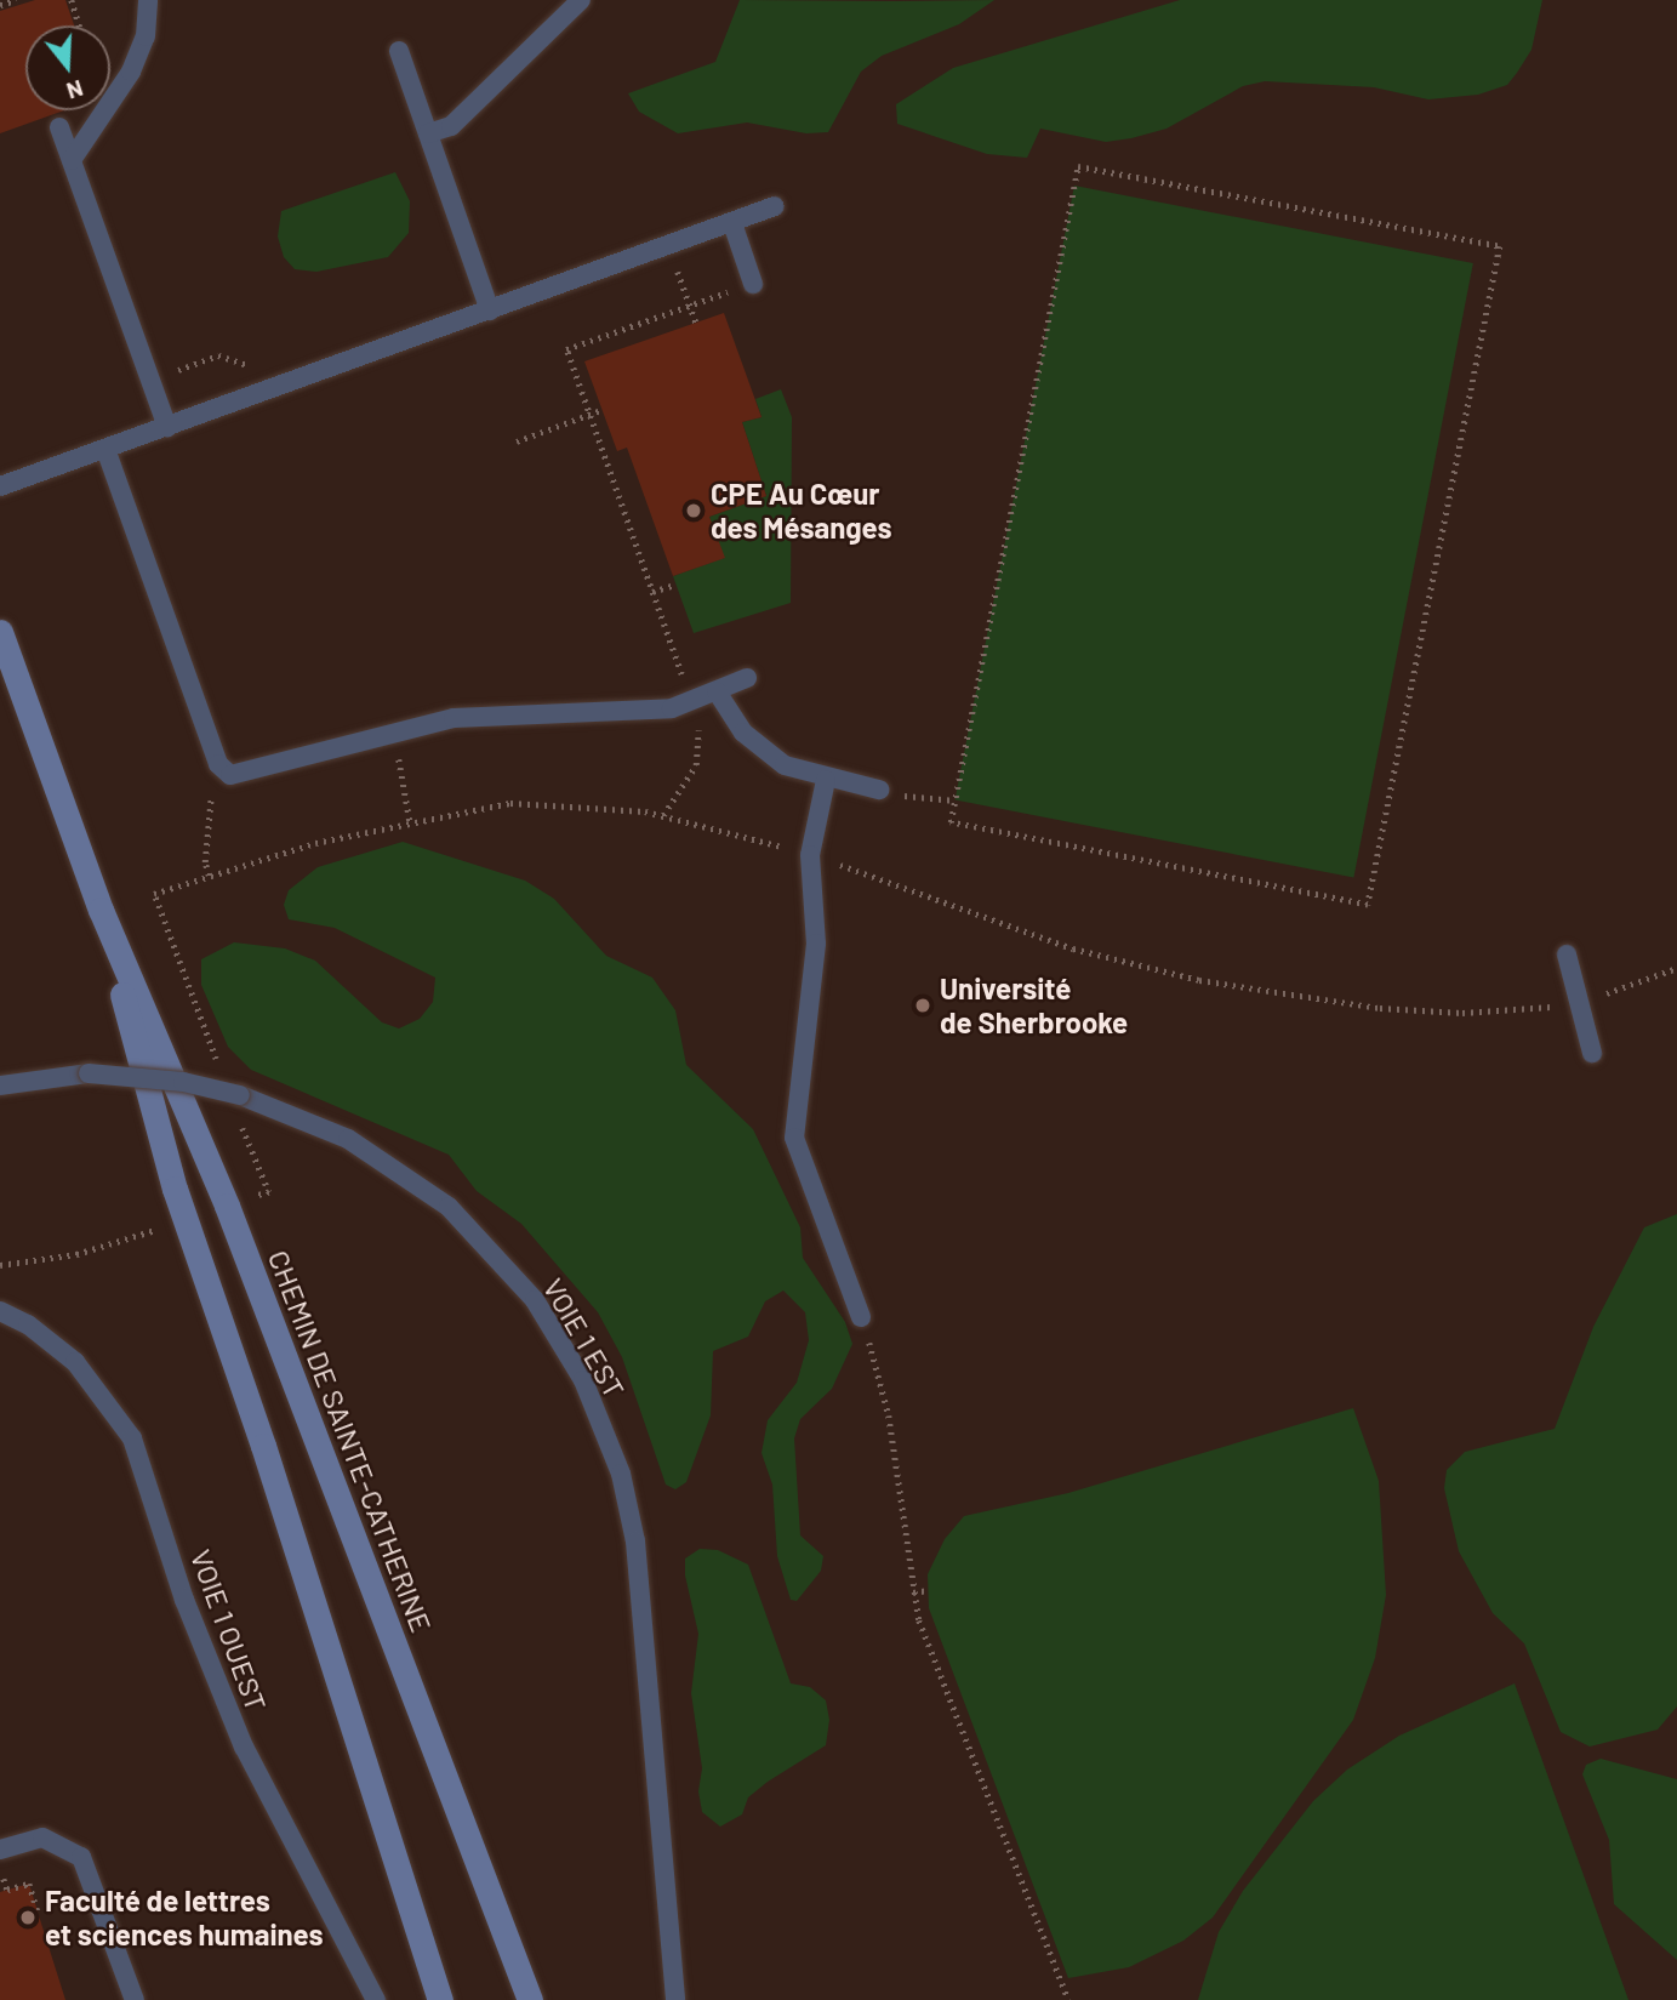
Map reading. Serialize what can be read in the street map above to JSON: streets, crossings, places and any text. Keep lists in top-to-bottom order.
{
  "streets": {
    "main road": ["CHEMIN DE SAINTE-CATHERINE"],
    "lane": ["VOIE 1 EST", "VOIE 1 OUEST"]
  },
  "places": ["CPE Au Cœur des Mésanges", "Université de Sherbrooke", "Faculté de lettres et sciences humaines"],
  "north": "bottom"
}
